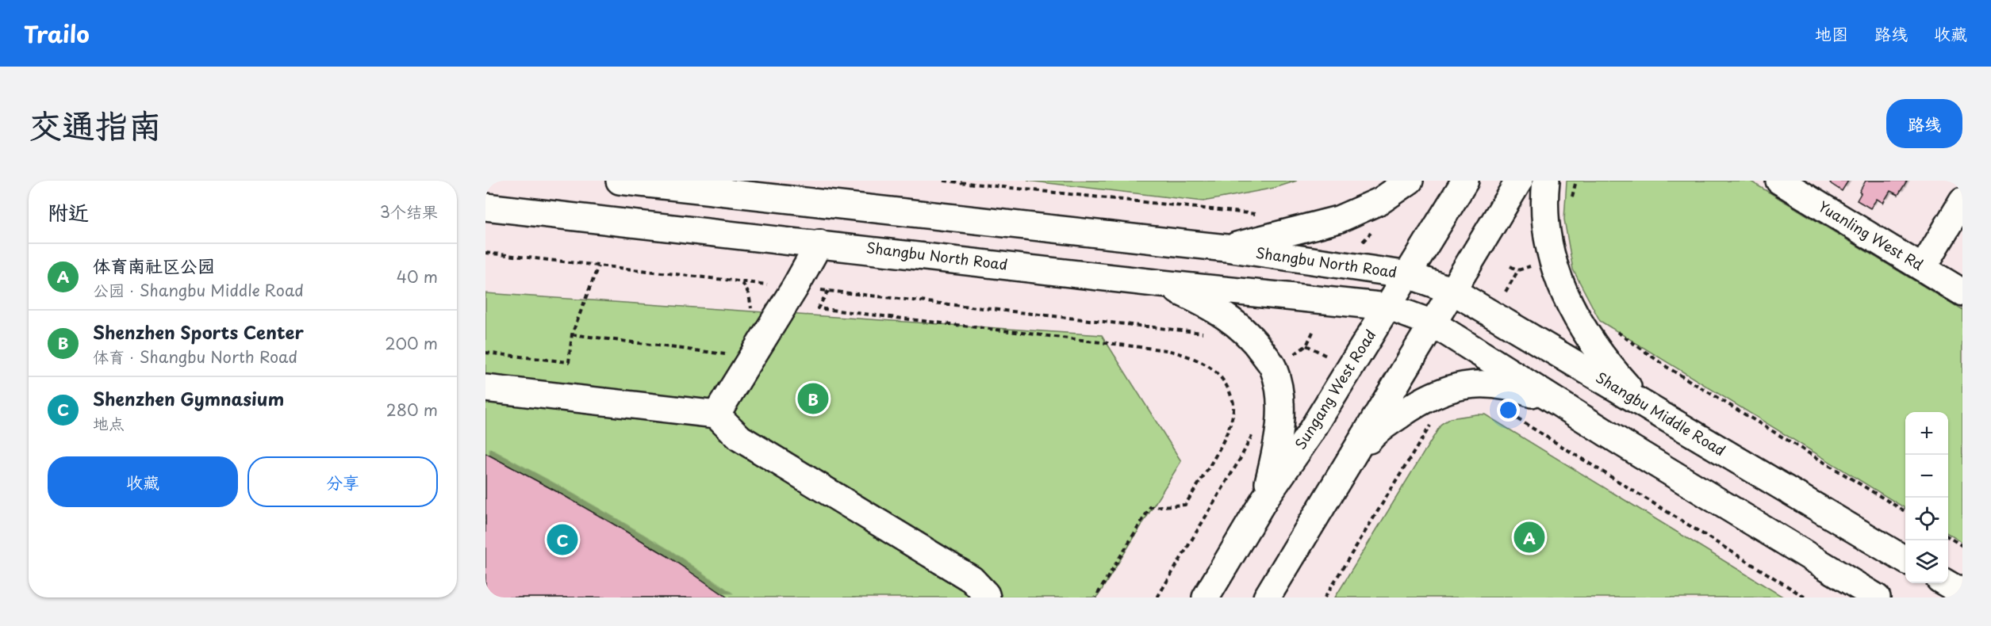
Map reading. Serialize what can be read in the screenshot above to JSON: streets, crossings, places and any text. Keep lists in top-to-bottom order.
{
  "streets": {
    "main road": [
      "Yuanling West Rd",
      "Shangbu North Road",
      "Sungang West Road",
      "Shangbu Middle Road"
    ]
  },
  "crossings": [
    ["Shangbu North Road", "Sungang West Road"],
    ["Shangbu North Road", "Shangbu Middle Road"],
    ["Sungang West Road", "Shangbu Middle Road"]
  ],
  "page": {
    "header": "Trailo",
    "nav": ["地图", "路线", "收藏"],
    "title": "交通指南",
    "buttons": [
      "路线",
      ["收藏", "分享"]
    ],
    "heading": ["附近", "3个结果"],
    "list": [
      {
        "mark": "A",
        "name": "体育南社区公园",
        "note": "公园 · Shangbu Middle Road",
        "value": "40 m"
      },
      {
        "mark": "B",
        "name": "Shenzhen Sports Center",
        "note": "体育 · Shangbu North Road",
        "value": "200 m"
      },
      {
        "mark": "C",
        "name": "Shenzhen Gymnasium",
        "note": "地点",
        "value": "280 m"
      }
    ],
    "pins": ["B", "A", "C"],
    "map_buttons": ["+", "−"]
  }
}
